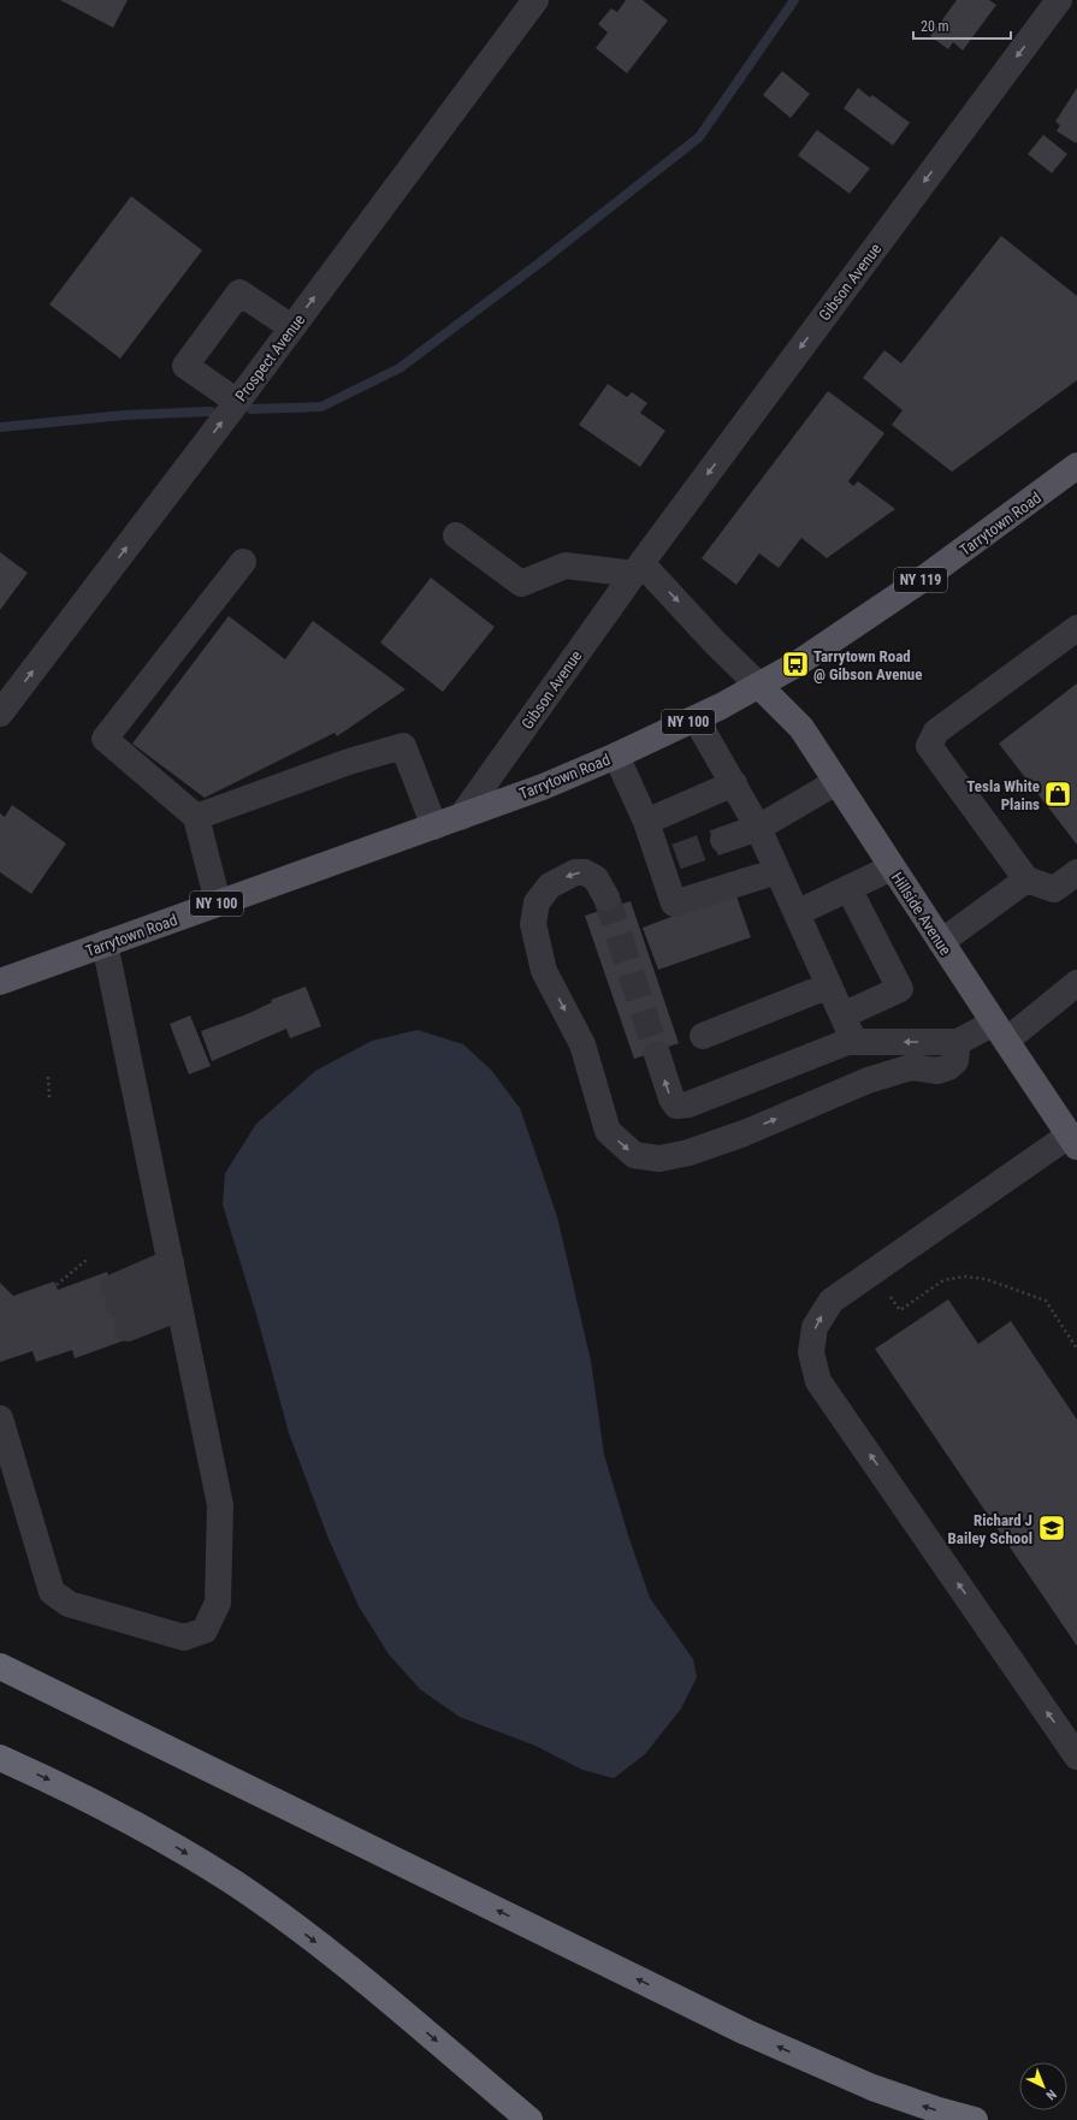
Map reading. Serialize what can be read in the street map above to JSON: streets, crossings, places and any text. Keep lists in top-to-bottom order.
{
  "streets": {
    "main road": [
      "Tarrytown Road",
      "NY 119",
      "NY 100",
      "Hillside Avenue"
    ],
    "street": ["Gibson Avenue", "Prospect Avenue"]
  },
  "crossings": [
    ["Gibson Avenue", "Tarrytown Road"],
    ["Tarrytown Road", "Hillside Avenue"]
  ],
  "one_way": ["Gibson Avenue", "Prospect Avenue"],
  "places": {
    "bus stop": ["Tarrytown Road @ Gibson Avenue"],
    "shop": ["Tesla White Plains"],
    "school or university": ["Richard J Bailey School"]
  },
  "scale_bar": "20 m",
  "north": "bottom right"
}
